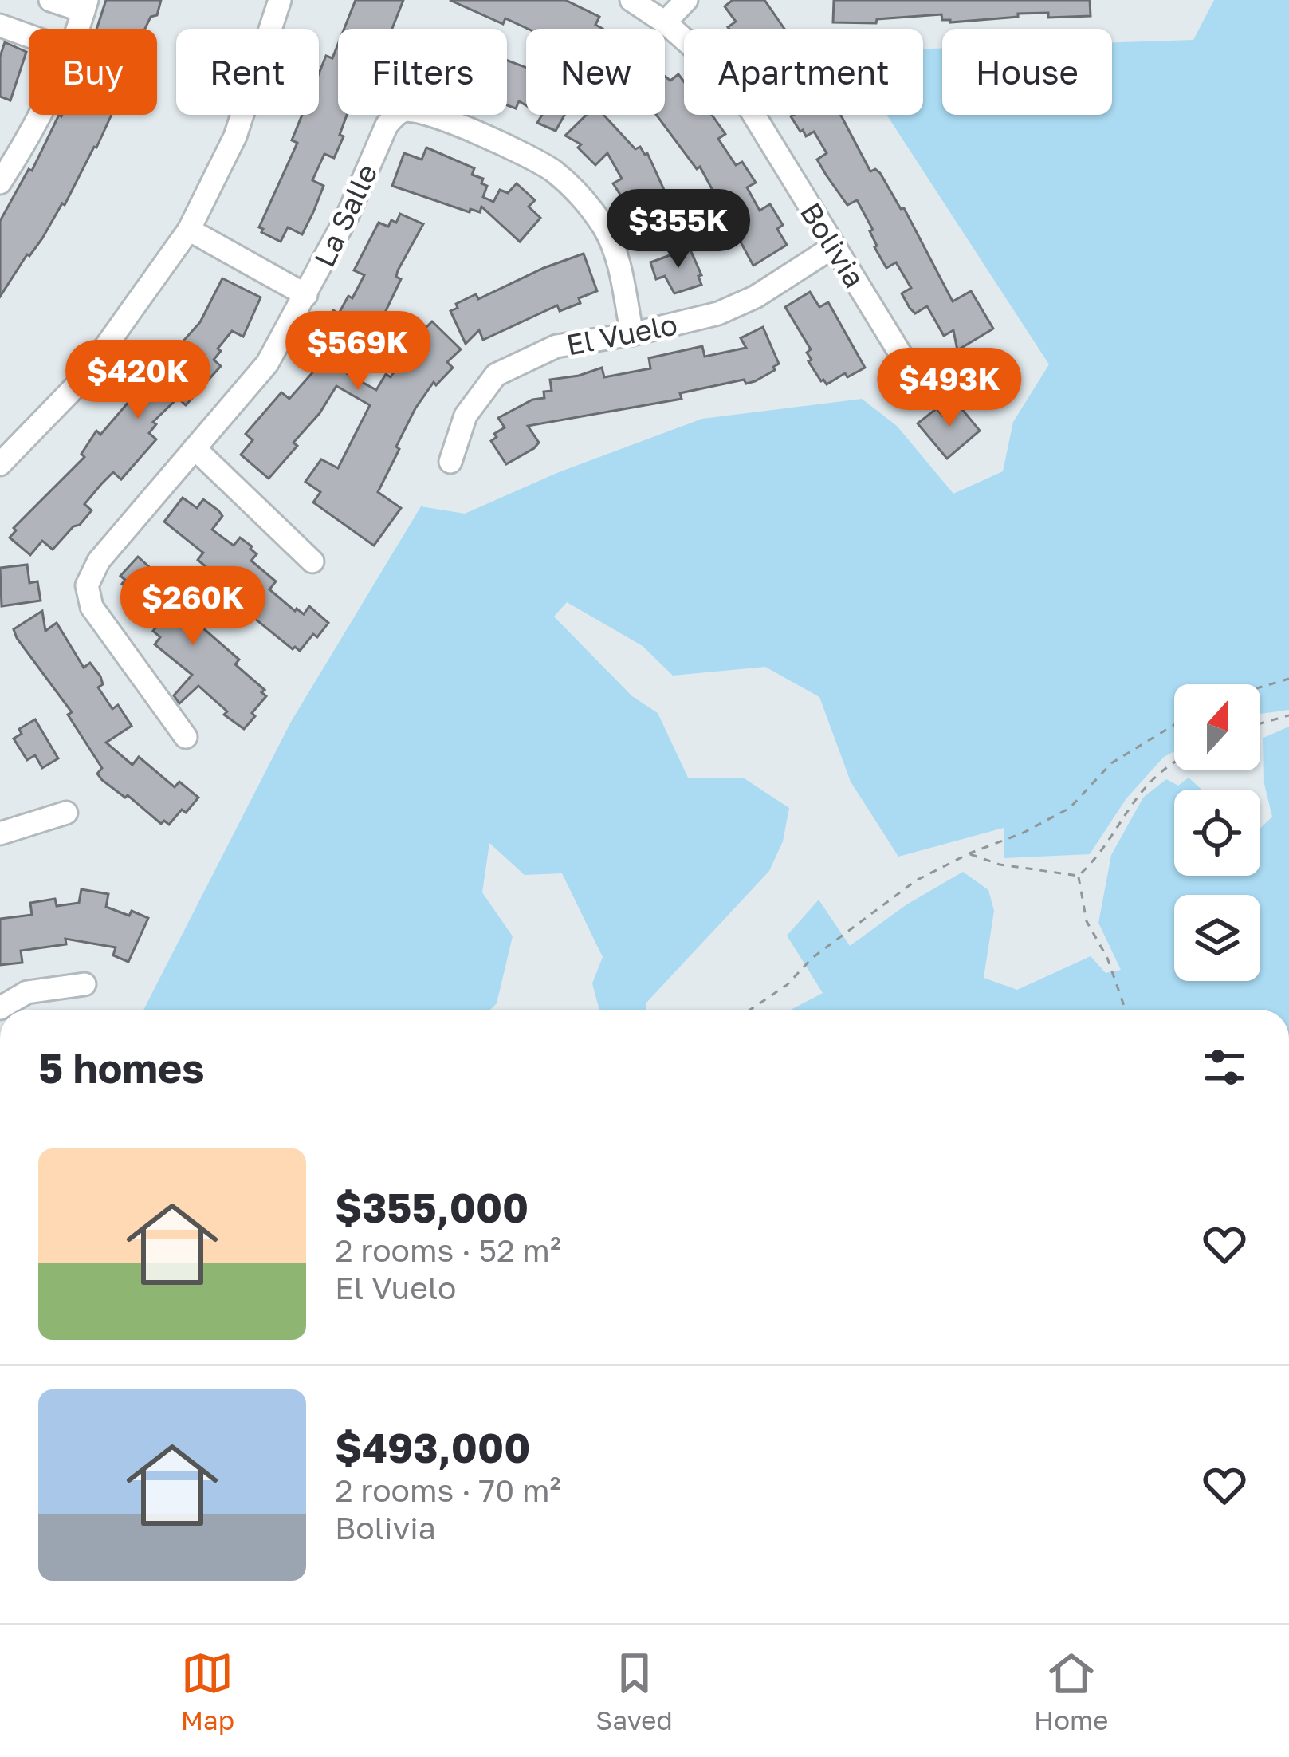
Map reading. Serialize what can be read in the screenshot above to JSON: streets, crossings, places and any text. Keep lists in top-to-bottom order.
{
  "streets": {
    "street": ["La Salle", "Bolivia", "El Vuelo"]
  },
  "crossings": [
    ["La Salle", "El Vuelo"],
    ["Bolivia", "El Vuelo"]
  ],
  "north": "top",
  "page": {
    "chip": [
      "Buy",
      "Rent",
      "Filters",
      "New",
      "Apartment",
      "House"
    ],
    "price": [
      "$355K",
      "$569K",
      "$420K",
      "$493K",
      "$260K"
    ],
    "heading": "5 homes",
    "list": [
      {
        "name": "$355,000",
        "note": "2 rooms · 52 m² · El Vuelo"
      },
      {
        "name": "$493,000",
        "note": "2 rooms · 70 m² · Bolivia"
      }
    ],
    "tabs": ["Map", "Saved", "Home"]
  }
}
